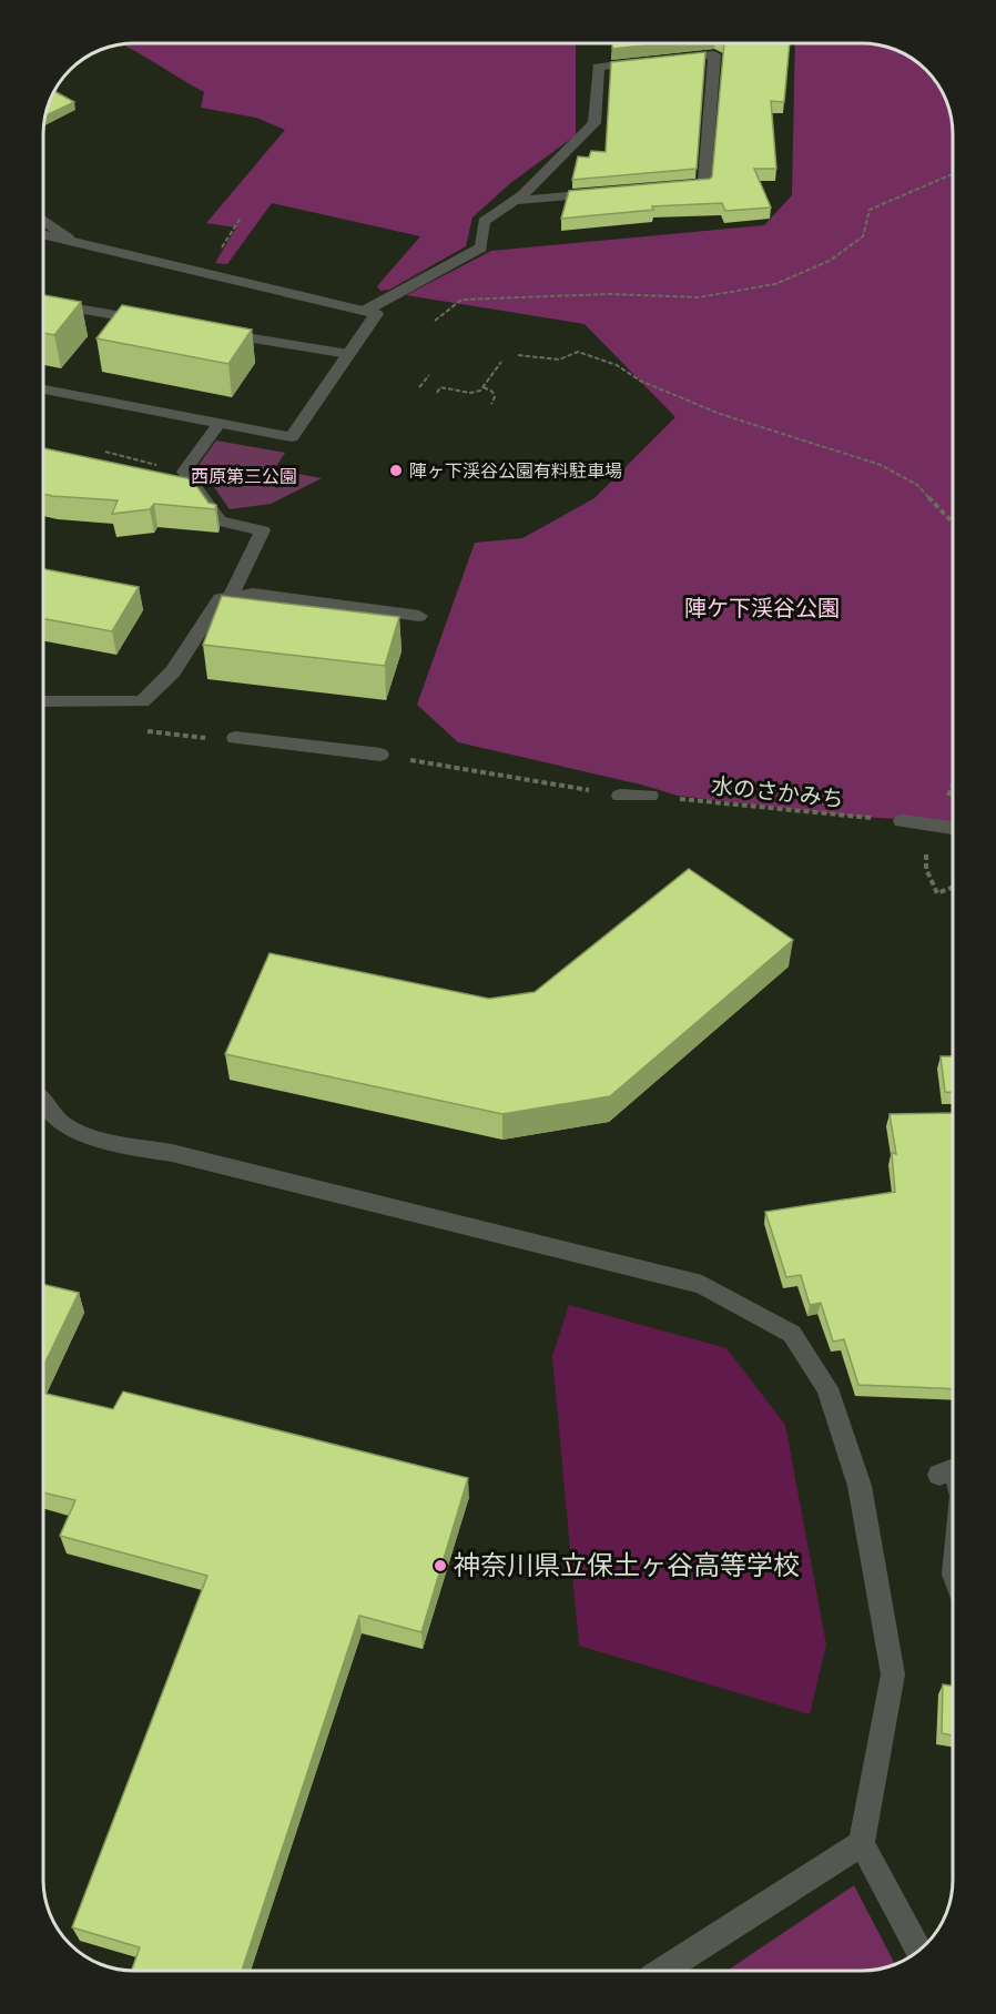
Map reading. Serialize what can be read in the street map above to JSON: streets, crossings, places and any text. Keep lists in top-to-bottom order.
{
  "streets": {
    "path": ["水のさかみち"]
  },
  "parks": ["西原第三公園", "陣ケ下渓谷公園"],
  "places": ["陣ヶ下渓谷公園有料駐車場", "神奈川県立保土ヶ谷高等学校"]
}
